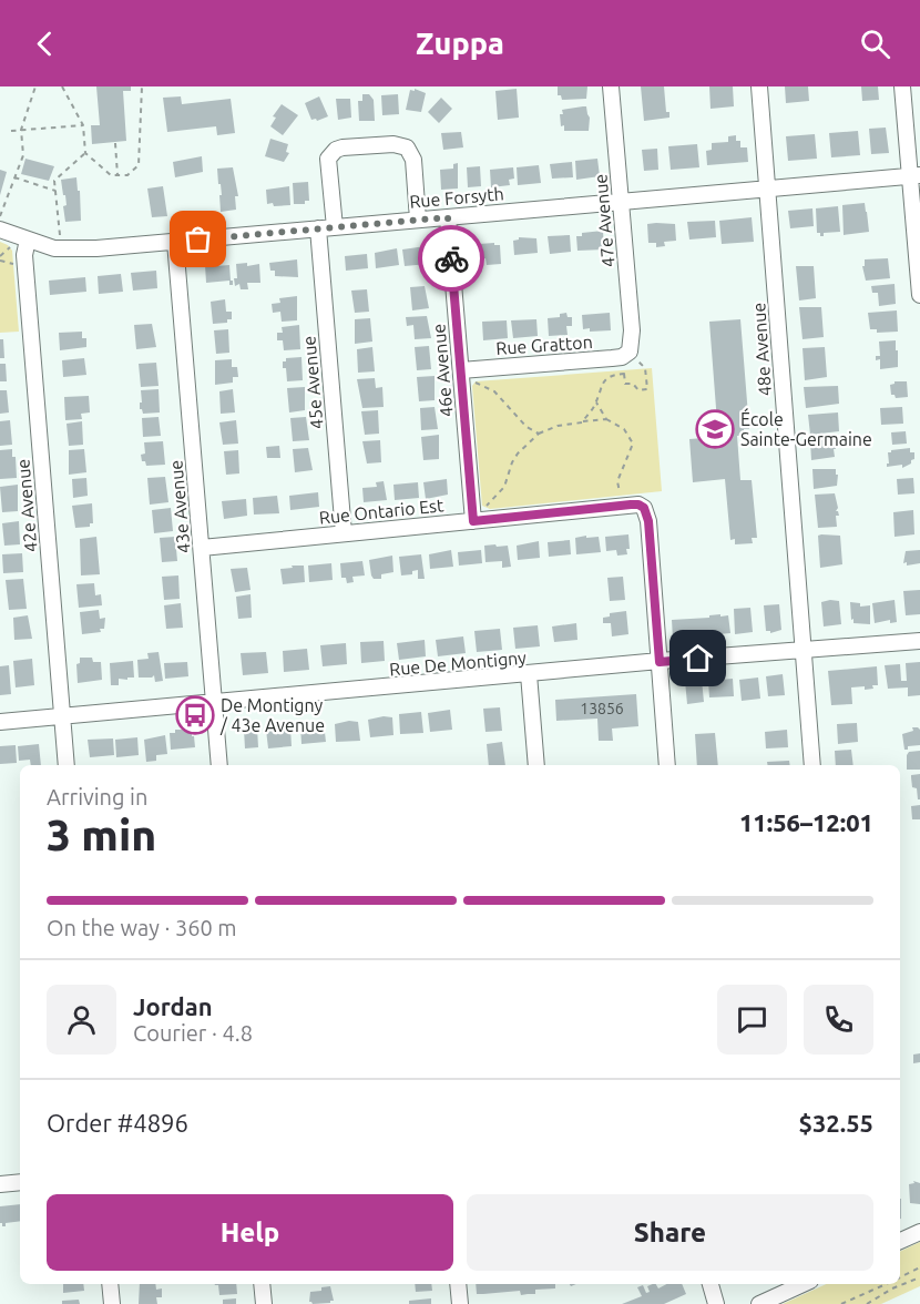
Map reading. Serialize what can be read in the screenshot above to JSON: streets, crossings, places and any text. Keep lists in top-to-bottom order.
{
  "streets": {
    "street": [
      "Rue Forsyth",
      "47e Avenue",
      "Rue Gratton",
      "48e Avenue",
      "46e Avenue",
      "45e Avenue",
      "42e Avenue",
      "43e Avenue",
      "Rue Ontario Est",
      "Rue De Montigny"
    ]
  },
  "crossings": [
    ["Rue Forsyth", "47e Avenue"],
    ["Rue Forsyth", "48e Avenue"],
    ["Rue Forsyth", "46e Avenue"],
    ["Rue Forsyth", "45e Avenue"],
    ["Rue Forsyth", "42e Avenue"],
    ["Rue Forsyth", "43e Avenue"],
    ["47e Avenue", "Rue Gratton"],
    ["Rue Gratton", "46e Avenue"],
    ["48e Avenue", "Rue De Montigny"],
    ["46e Avenue", "Rue Ontario Est"],
    ["45e Avenue", "Rue Ontario Est"],
    ["42e Avenue", "Rue De Montigny"],
    ["43e Avenue", "Rue Ontario Est"],
    ["43e Avenue", "Rue De Montigny"],
    ["Rue Ontario Est", "Rue De Montigny"]
  ],
  "places": {
    "school or university": ["École Sainte-Germaine"],
    "bus stop": ["De Montigny / 43e Avenue"]
  },
  "house_numbers": ["13856"],
  "page": {
    "header": "Zuppa",
    "heading": ["3 min", "Arriving in", "11:56–12:01"],
    "panel": [
      "Jordan",
      "Courier · 4.8",
      "Order #4896",
      "$32.55"
    ],
    "bar": "On the way · 360 m",
    "buttons": ["Help", "Share"]
  }
}
